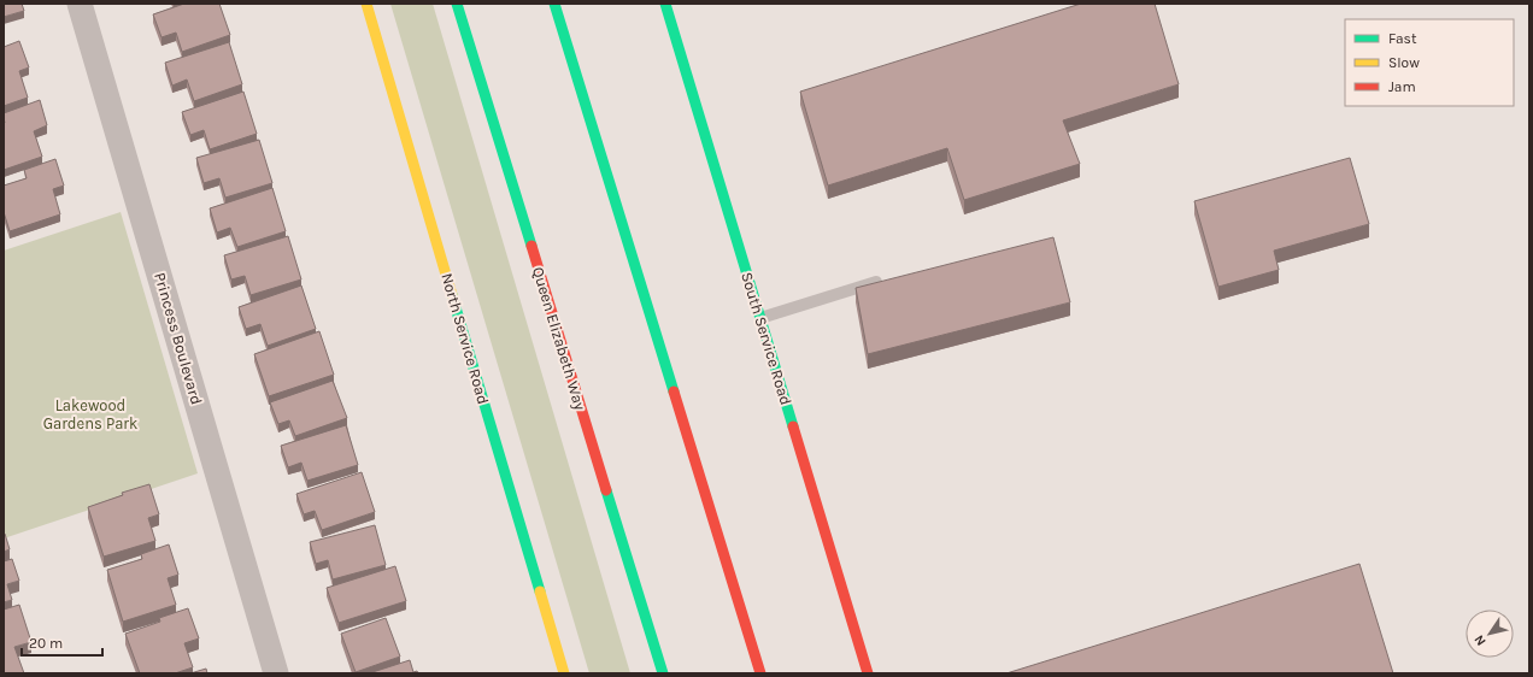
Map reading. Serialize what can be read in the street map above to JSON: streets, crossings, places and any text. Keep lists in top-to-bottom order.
{
  "streets": {
    "main road": ["North Service Road", "Queen Elizabeth Way", "South Service Road"],
    "street": ["Princess Boulevard"]
  },
  "parks": ["Lakewood Gardens Park"],
  "legend": ["Fast", "Slow", "Jam"],
  "scale_bar": "20 m",
  "north": "bottom left"
}
